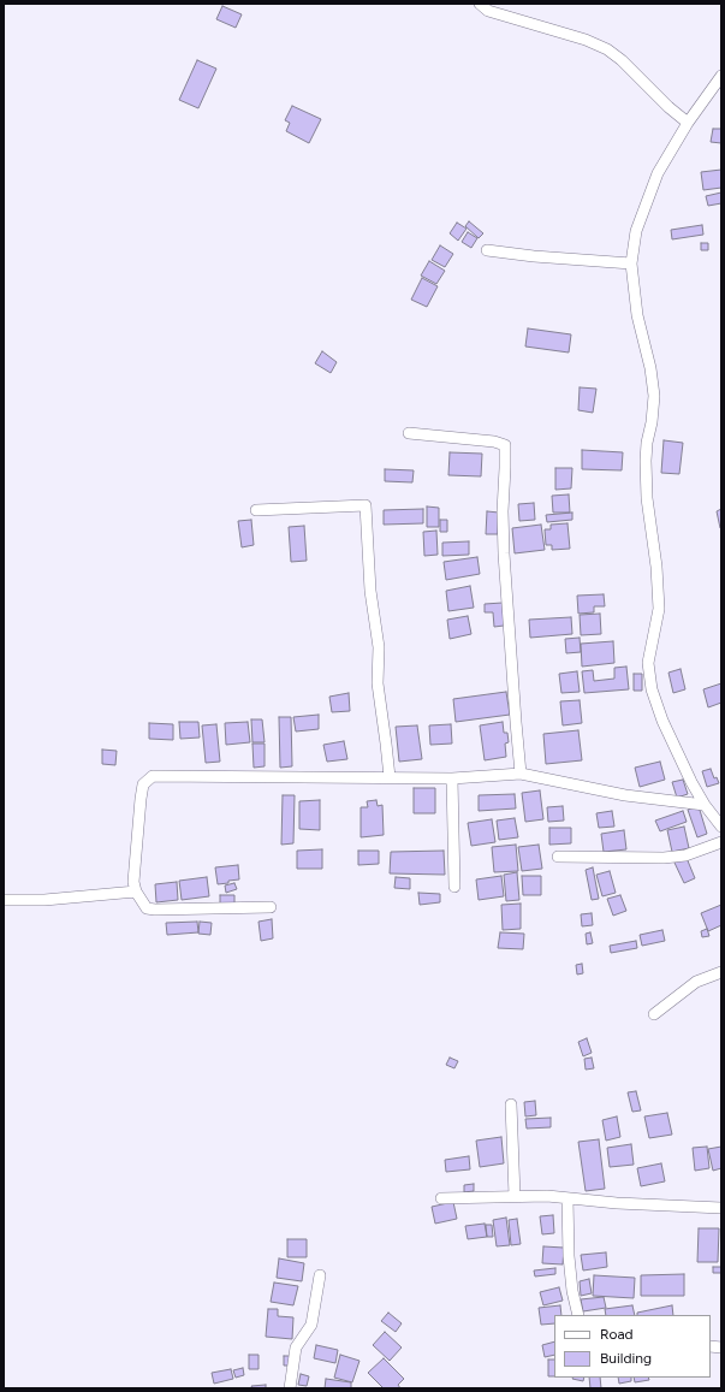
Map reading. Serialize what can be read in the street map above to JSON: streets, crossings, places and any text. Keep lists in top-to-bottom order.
{
  "legend": ["Road", "Building"]
}
